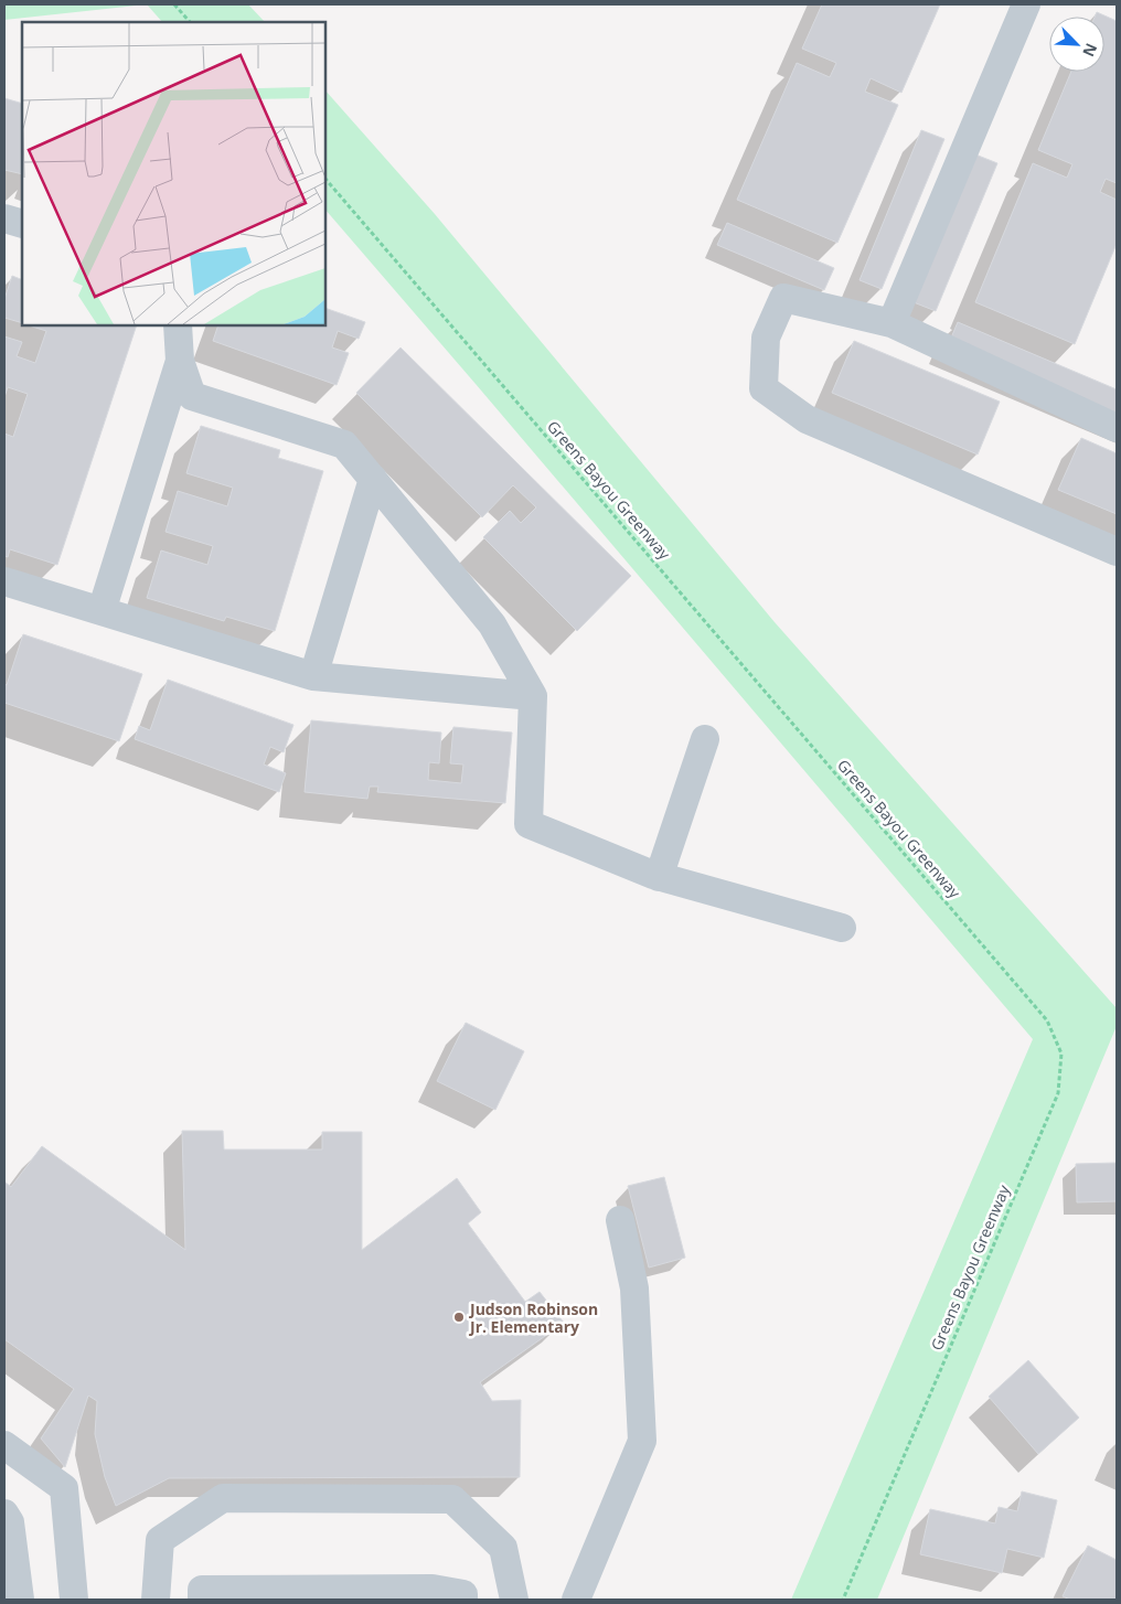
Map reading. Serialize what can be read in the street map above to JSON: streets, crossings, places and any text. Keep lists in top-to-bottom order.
{
  "streets": {
    "path": ["Greens Bayou Greenway"]
  },
  "places": ["Judson Robinson Jr. Elementary"],
  "north": "bottom right"
}
